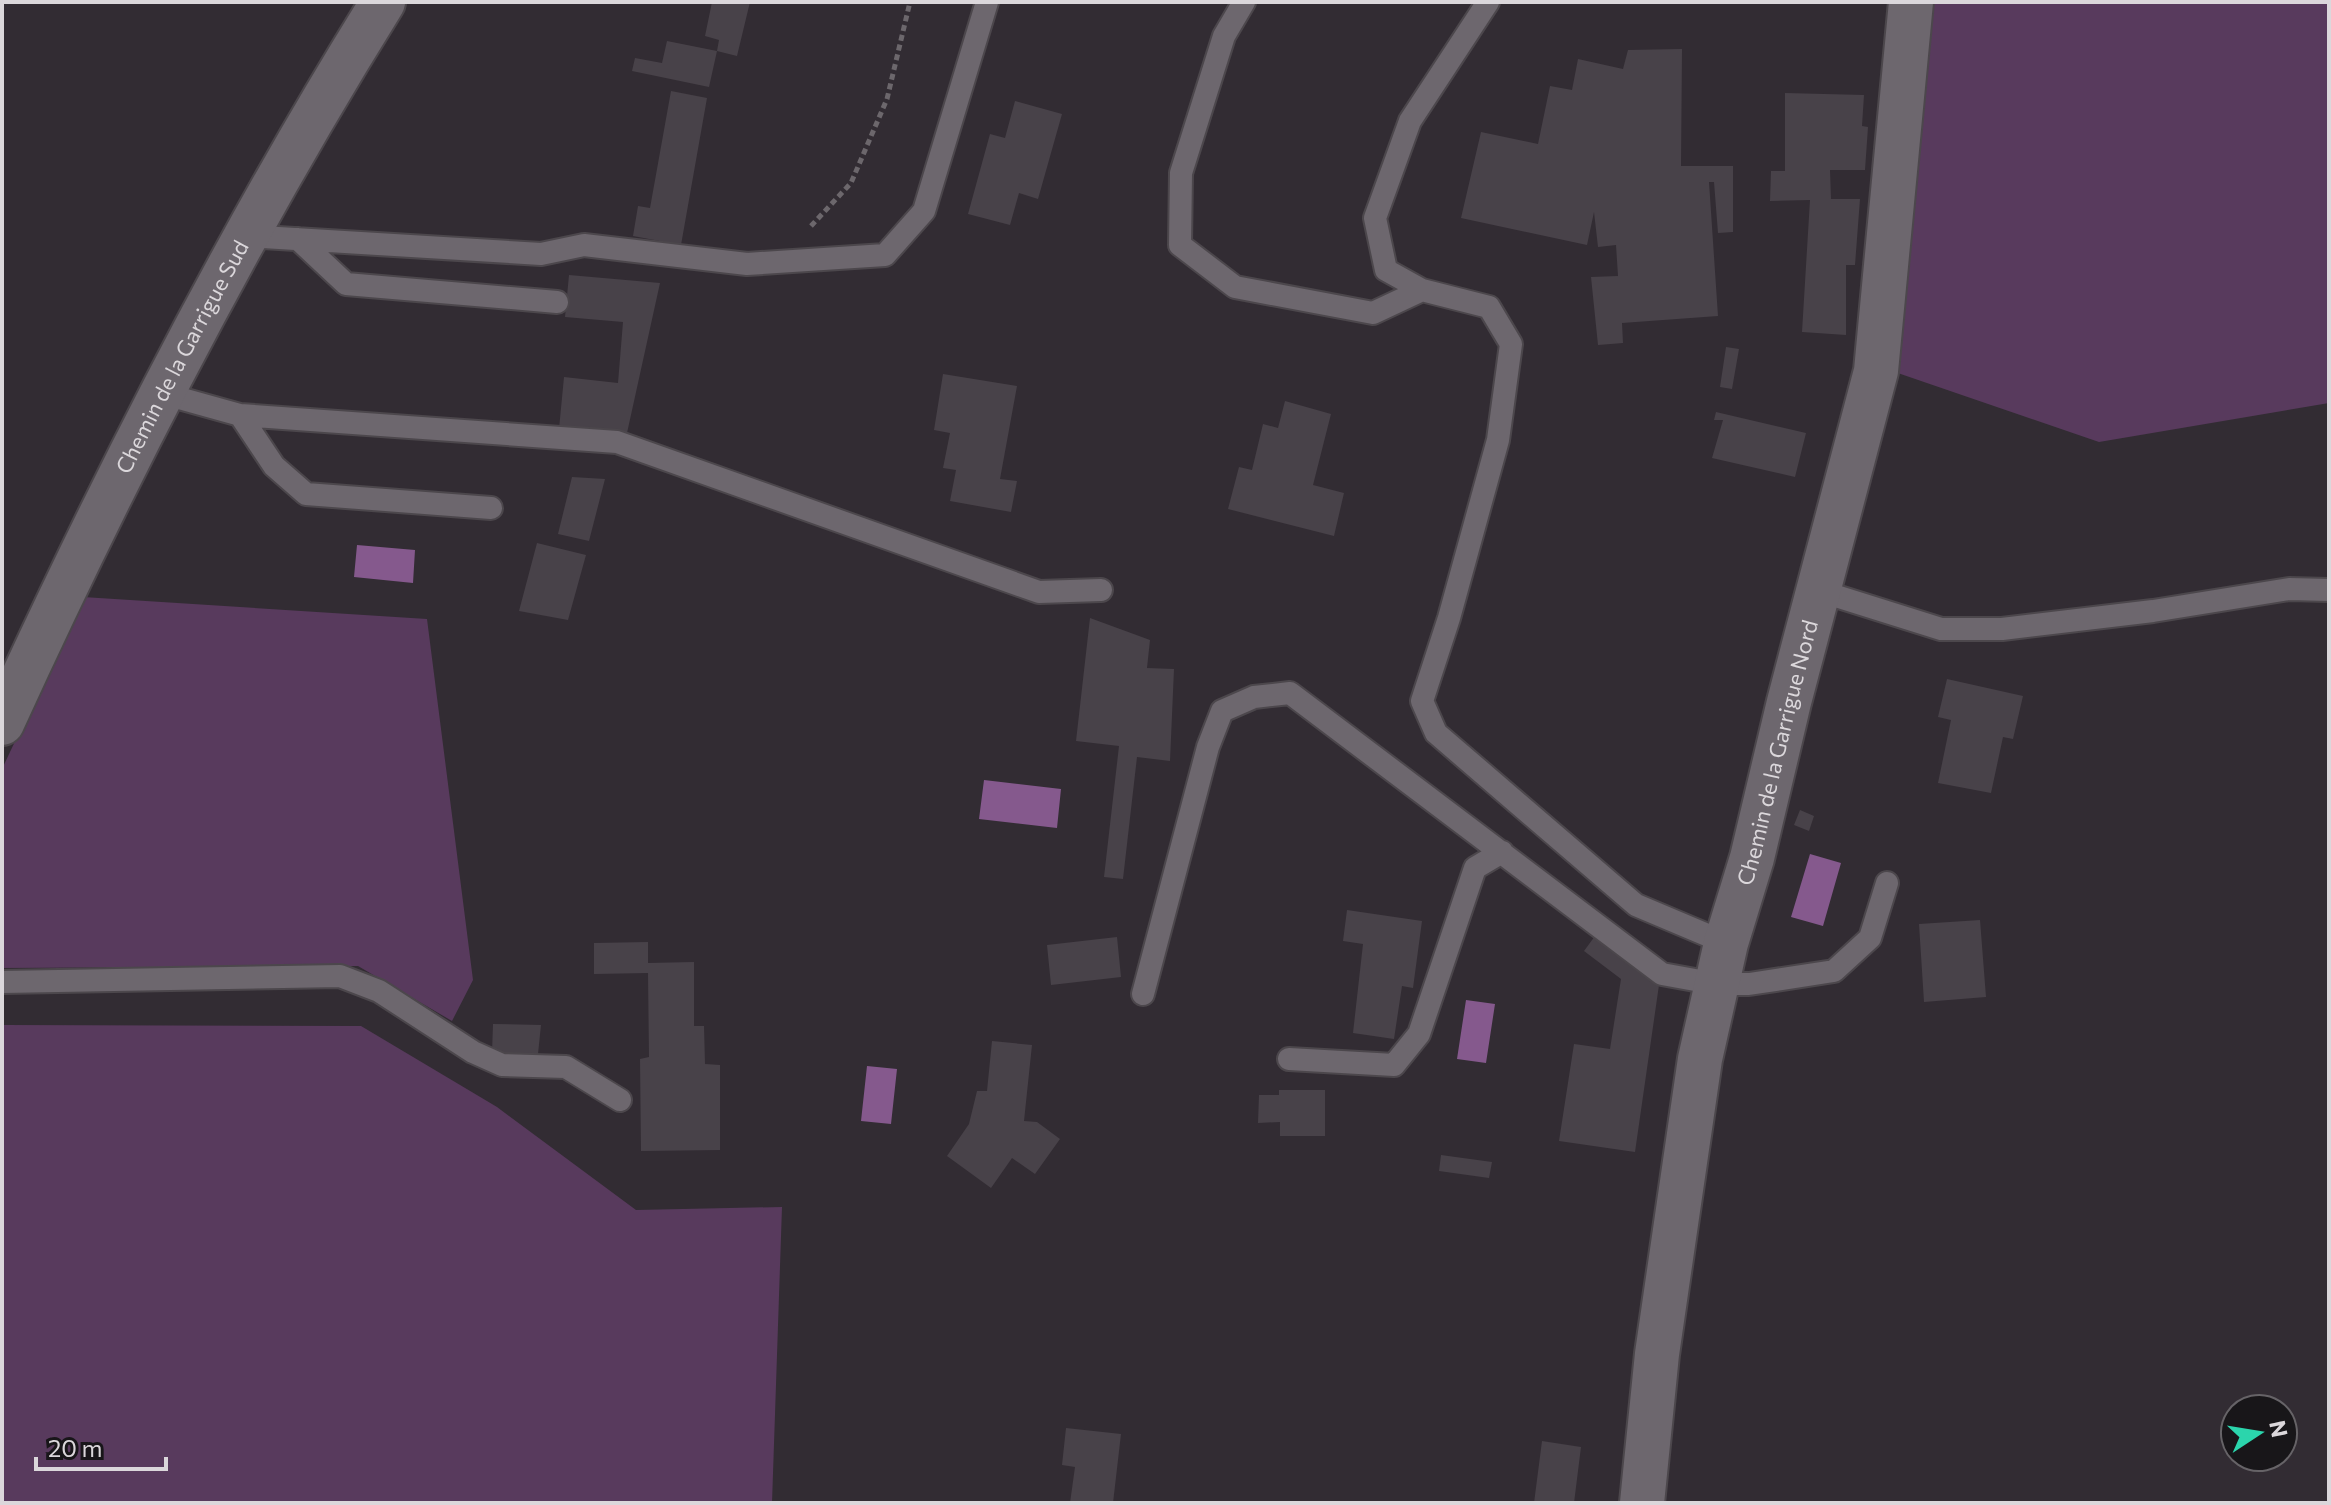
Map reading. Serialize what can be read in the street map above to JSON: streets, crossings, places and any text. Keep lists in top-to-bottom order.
{
  "streets": {
    "street": ["Chemin de la Garrigue Sud", "Chemin de la Garrigue Nord"]
  },
  "scale_bar": "20 m",
  "north": "right"
}
